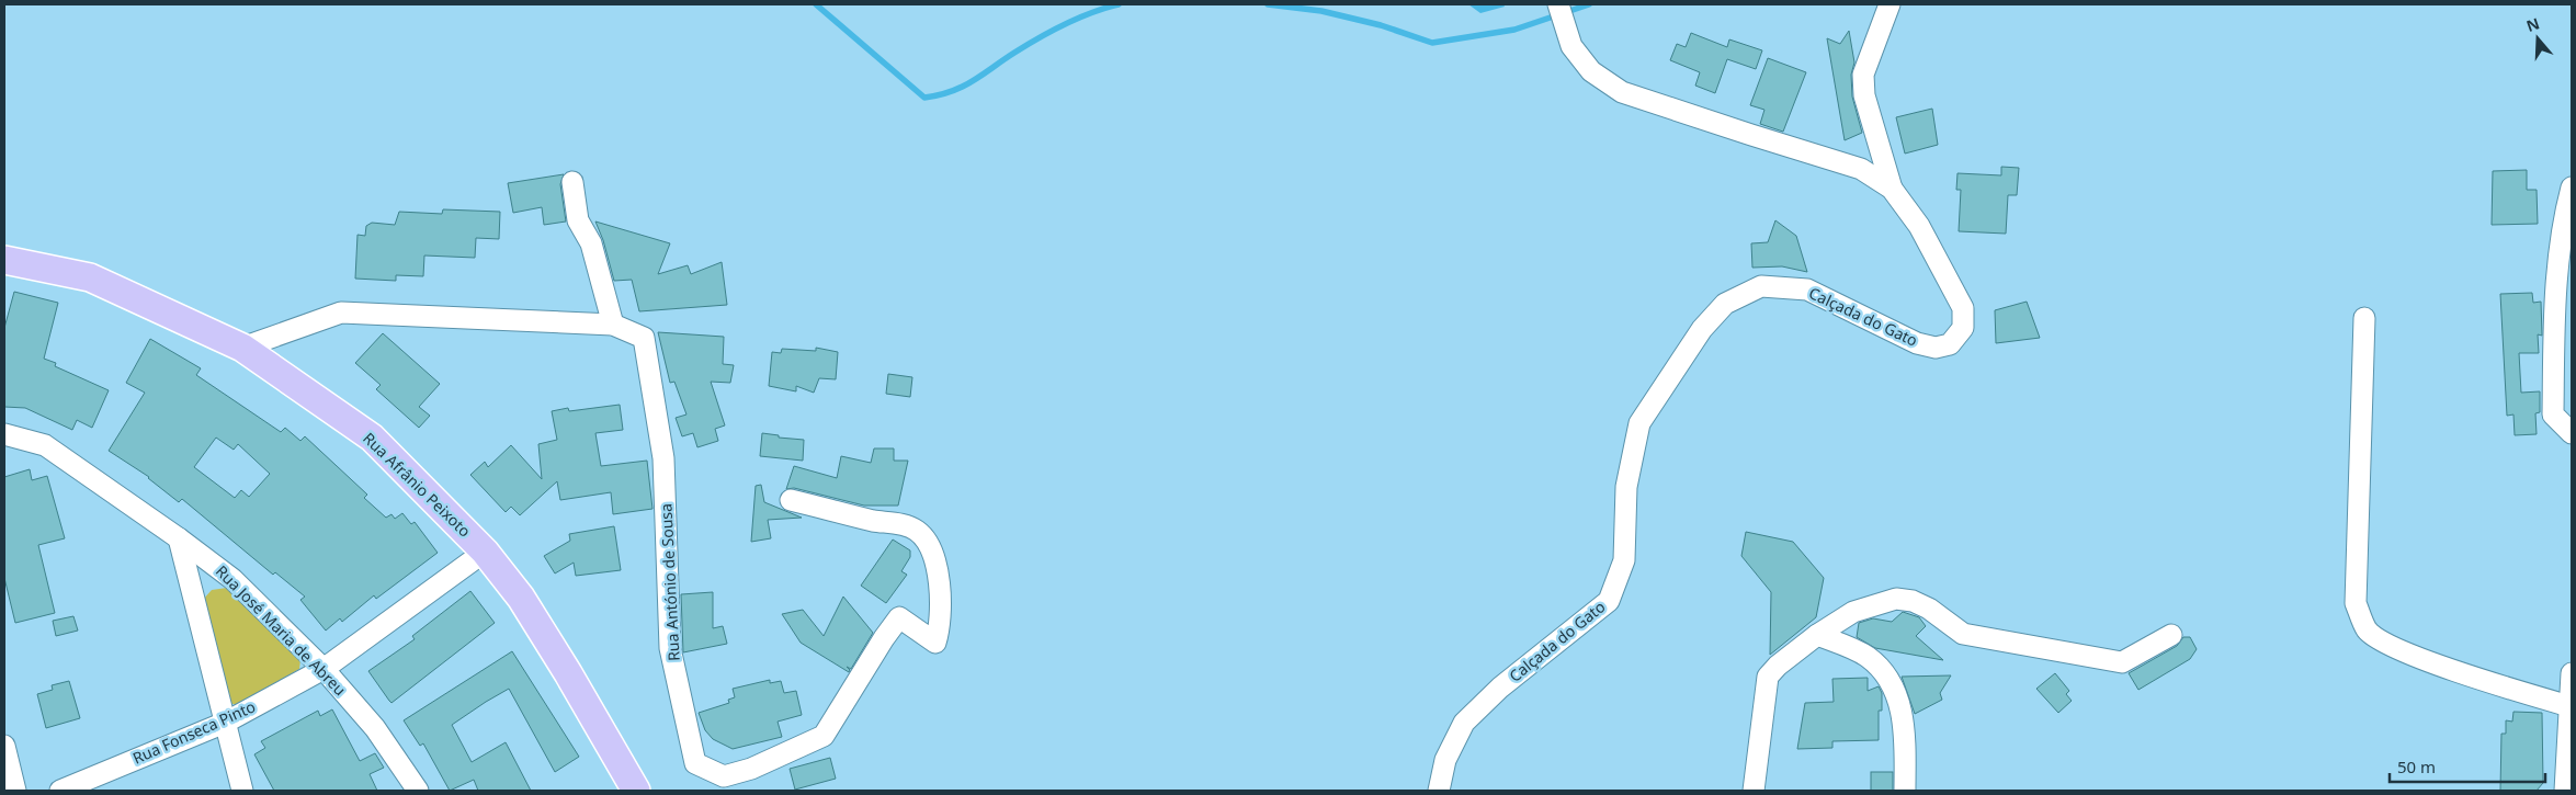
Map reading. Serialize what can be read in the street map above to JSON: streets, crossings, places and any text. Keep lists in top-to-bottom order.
{
  "streets": {
    "main road": ["Rua Afrânio Peixoto"],
    "street": [
      "Calçada do Gato",
      "Rua António de Sousa",
      "Rua José Maria de Abreu",
      "Rua Fonseca Pinto"
    ]
  },
  "crossings": [
    ["Rua Afrânio Peixoto", "Rua António de Sousa"],
    ["Rua Afrânio Peixoto", "Rua Fonseca Pinto"],
    ["Rua José Maria de Abreu", "Rua Fonseca Pinto"]
  ],
  "scale_bar": "50 m",
  "north": "top"
}
